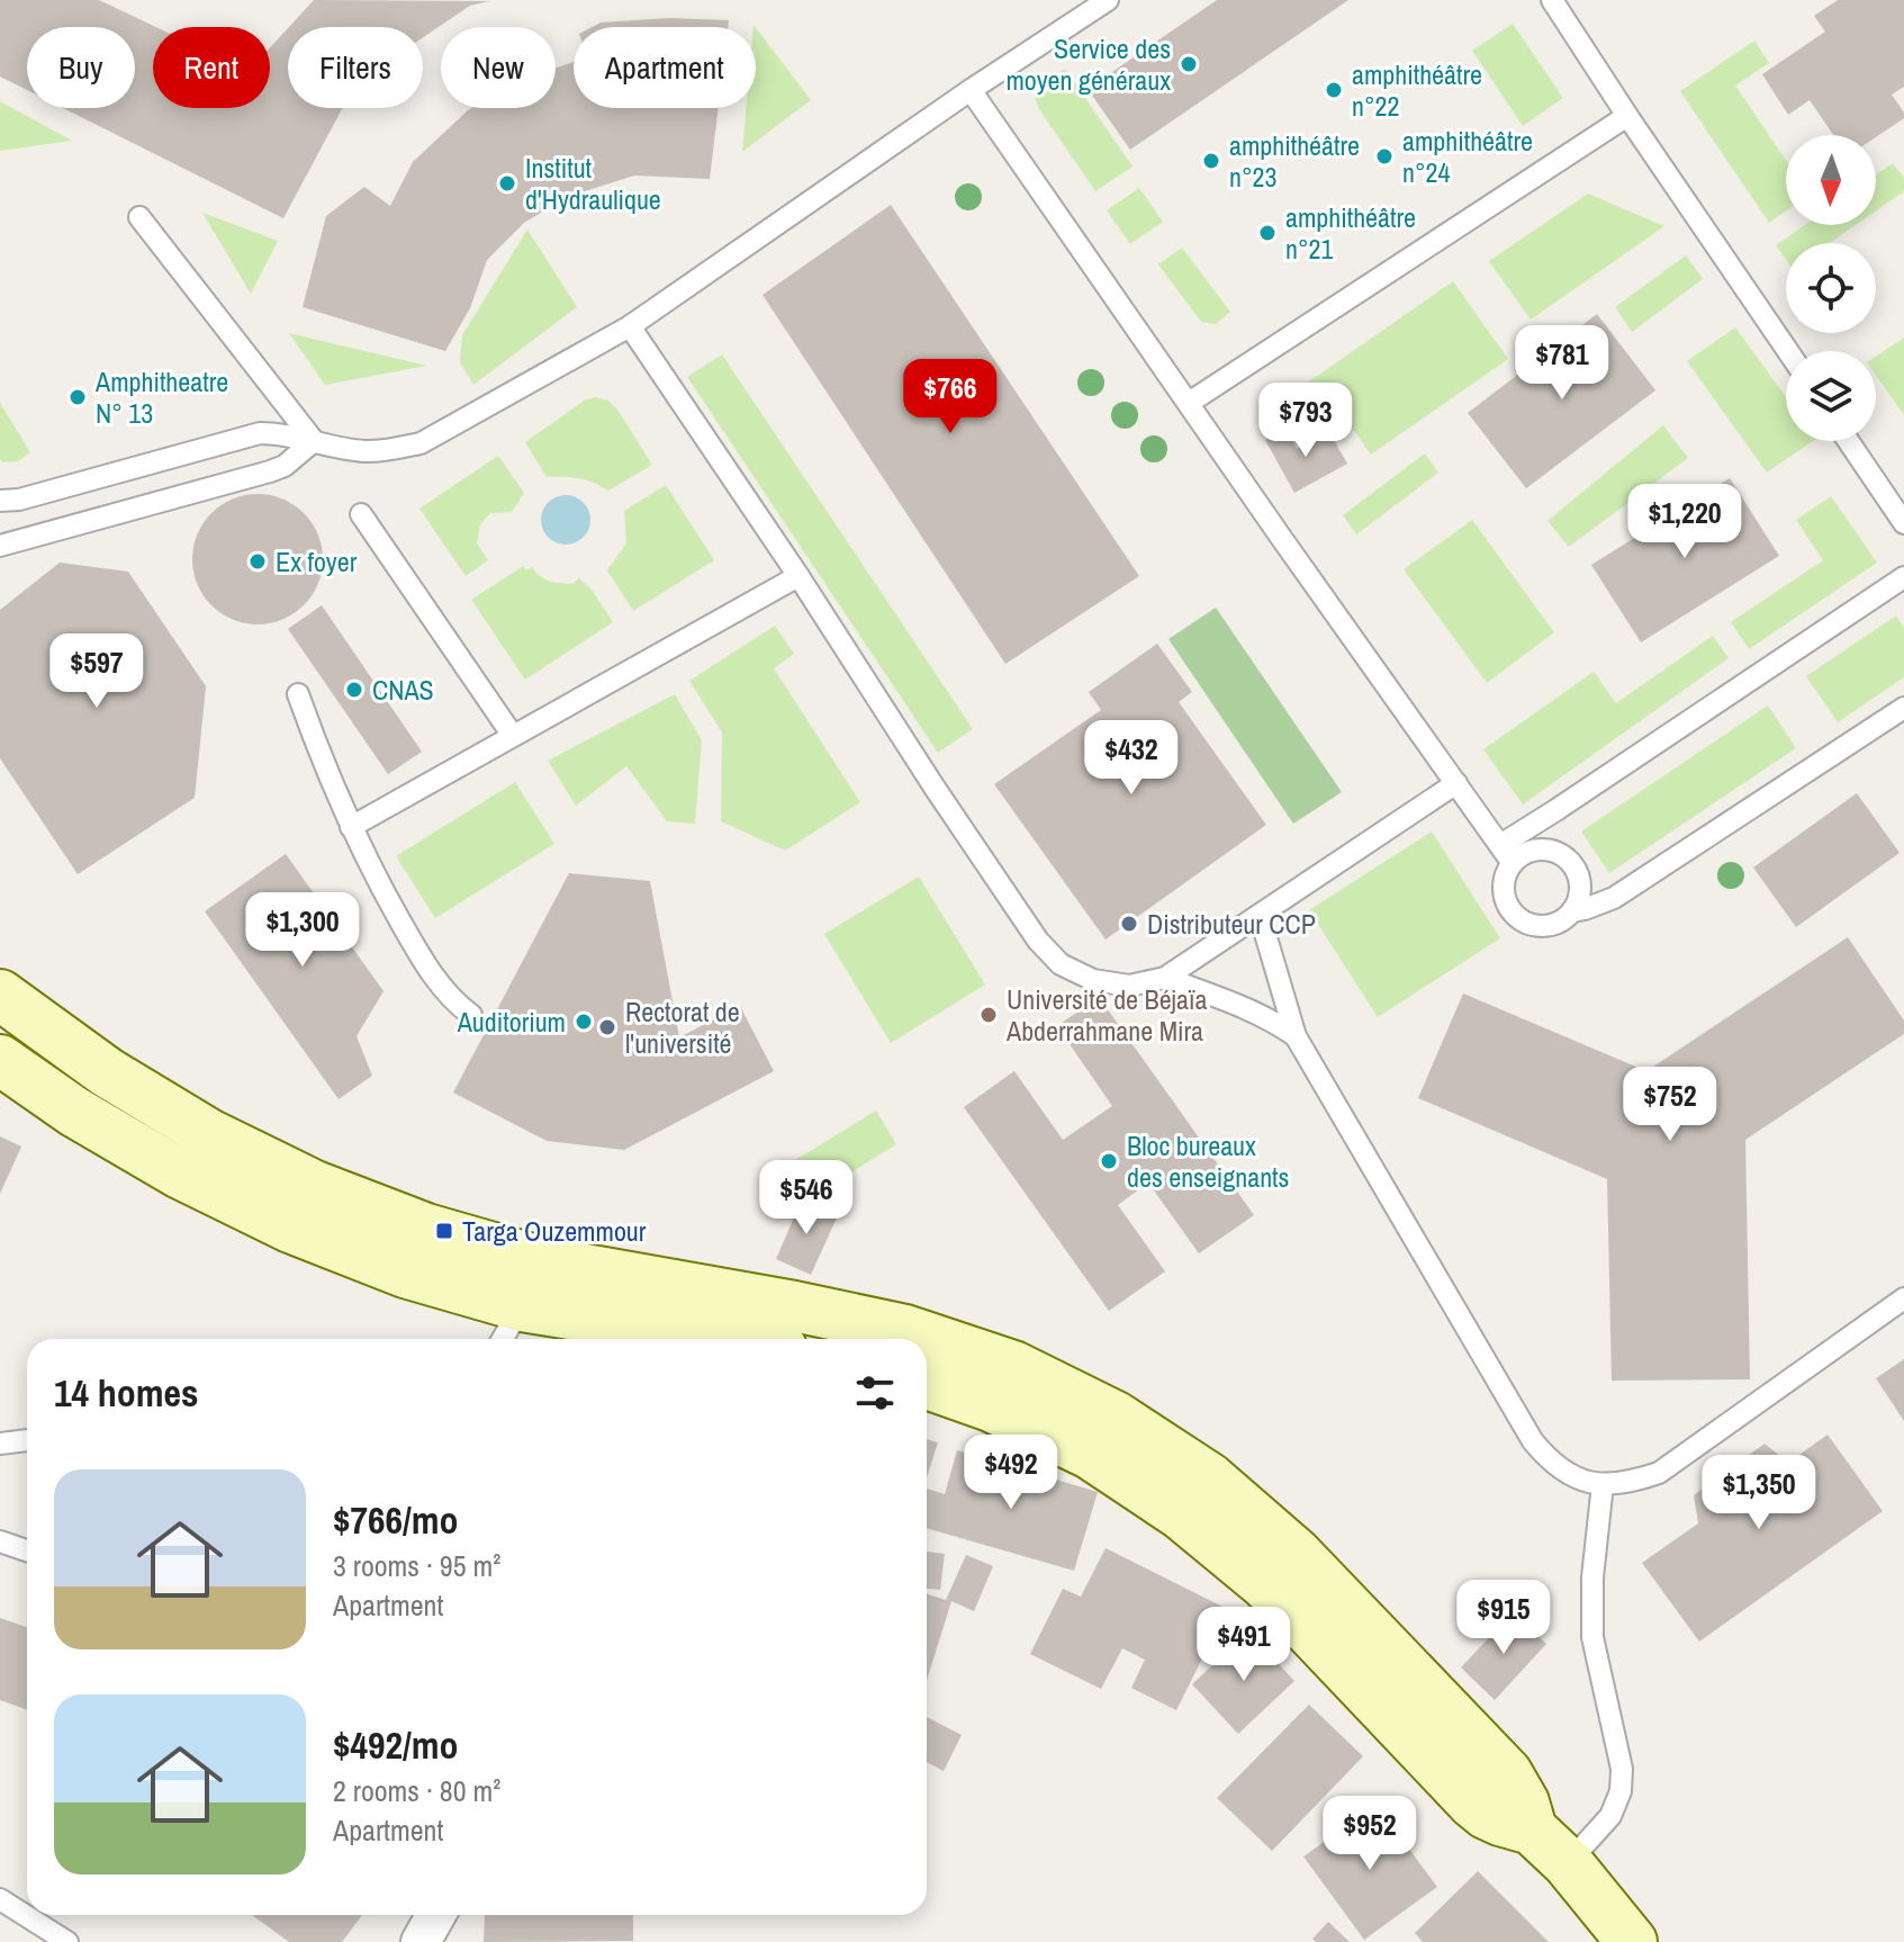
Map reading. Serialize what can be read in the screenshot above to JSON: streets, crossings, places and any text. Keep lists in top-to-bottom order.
{
  "places": {
    "other": [
      "Service des moyen généraux",
      "amphithéâtre n°22",
      "amphithéâtre n°24",
      "amphithéâtre n°23",
      "Institut d'Hydraulique",
      "amphithéâtre n°21",
      "Amphitheatre N° 13",
      "Ex foyer",
      "CNAS",
      "Distributeur CCP",
      "Université de Béjaïa Abderrahmane Mira",
      "Auditorium",
      "Rectorat de l'université",
      "Bloc bureaux des enseignants"
    ],
    "transit": ["Targa Ouzemmour"]
  },
  "north": "bottom",
  "page": {
    "chip": [
      "Buy",
      "Rent",
      "Filters",
      "New",
      "Apartment"
    ],
    "price": [
      "$781",
      "$766",
      "$793",
      "$1,220",
      "$597",
      "$432",
      "$1,300",
      "$752",
      "$546",
      "$492",
      "$1,350",
      "$915",
      "$491",
      "$952"
    ],
    "heading": "14 homes",
    "list": [
      {
        "name": "$766/mo",
        "note": "3 rooms · 95 m² · Apartment"
      },
      {
        "name": "$492/mo",
        "note": "2 rooms · 80 m² · Apartment"
      }
    ]
  }
}
